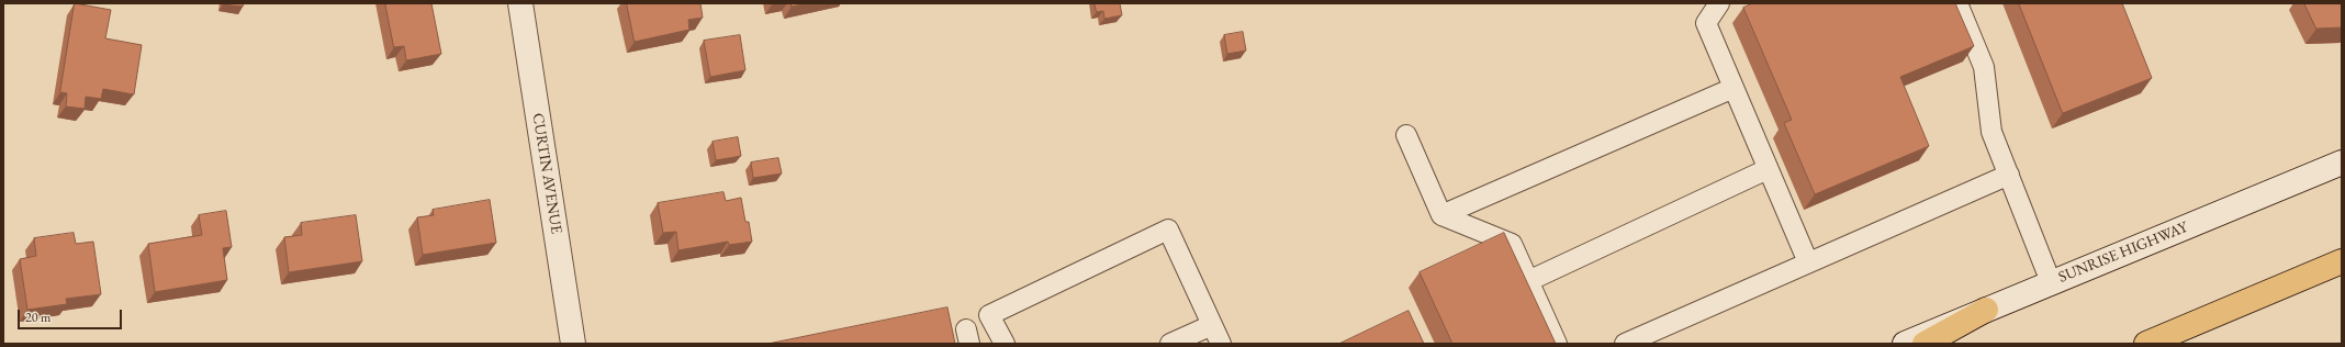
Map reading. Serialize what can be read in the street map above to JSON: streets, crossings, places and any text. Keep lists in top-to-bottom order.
{
  "streets": {
    "main road": ["CURTIN AVENUE", "SUNRISE HIGHWAY"]
  },
  "scale_bar": "20 m"
}
